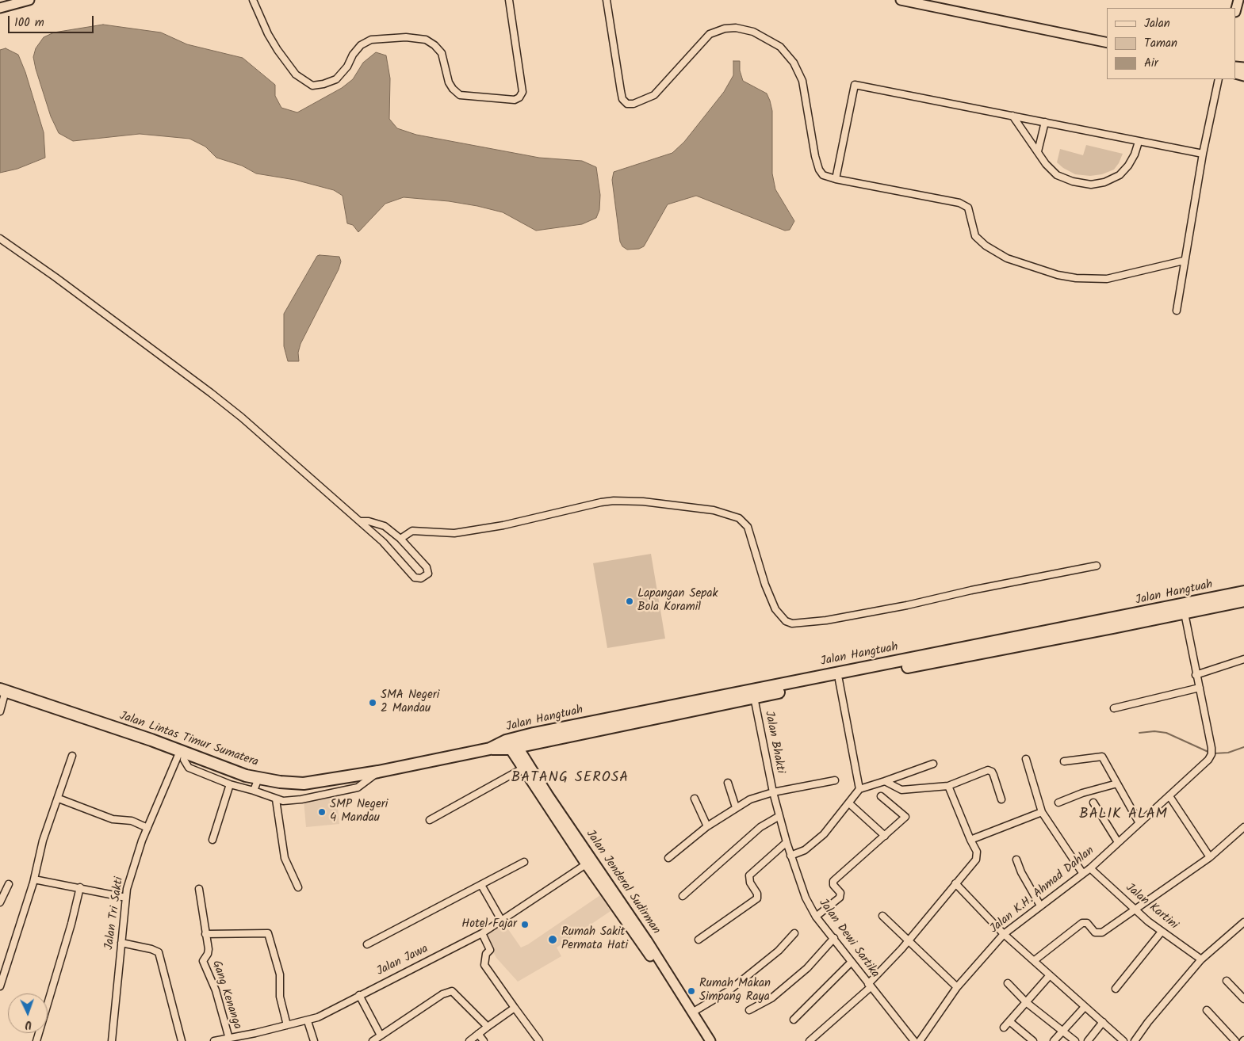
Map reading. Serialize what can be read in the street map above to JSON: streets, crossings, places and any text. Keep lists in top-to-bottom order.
{
  "streets": {
    "highway": ["Jalan Hangtuah", "Jalan Lintas Timur Sumatera"],
    "street": [
      "Jalan Bhakti",
      "Jalan Jenderal Sudirman",
      "Jalan K.H. Ahmad Dahlan",
      "Jalan Kartini",
      "Jalan Tri Sakti",
      "Jalan Dewi Sartika",
      "Jalan Jawa",
      "Gang Kenanga"
    ]
  },
  "crossings": [
    ["Jalan Hangtuah", "Jalan Lintas Timur Sumatera"],
    ["Jalan Hangtuah", "Jalan Bhakti"],
    ["Jalan Hangtuah", "Jalan Jenderal Sudirman"],
    ["Jalan Hangtuah", "Jalan K.H. Ahmad Dahlan"],
    ["Jalan Lintas Timur Sumatera", "Jalan Tri Sakti"],
    ["Jalan Bhakti", "Jalan Dewi Sartika"],
    ["Jalan Jenderal Sudirman", "Jalan Jawa"],
    ["Jalan K.H. Ahmad Dahlan", "Jalan Kartini"],
    ["Jalan Jawa", "Gang Kenanga"]
  ],
  "districts": ["BATANG SEROSA", "BALIK ALAM"],
  "places": [
    "Lapangan Sepak Bola Koramil",
    "SMA Negeri 2 Mandau",
    "SMP Negeri 4 Mandau",
    "Hotel Fajar",
    "Rumah Sakit Permata Hati",
    "Rumah Makan Simpang Raya"
  ],
  "legend": ["Jalan", "Taman", "Air"],
  "scale_bar": "100 m",
  "north": "bottom"
}
